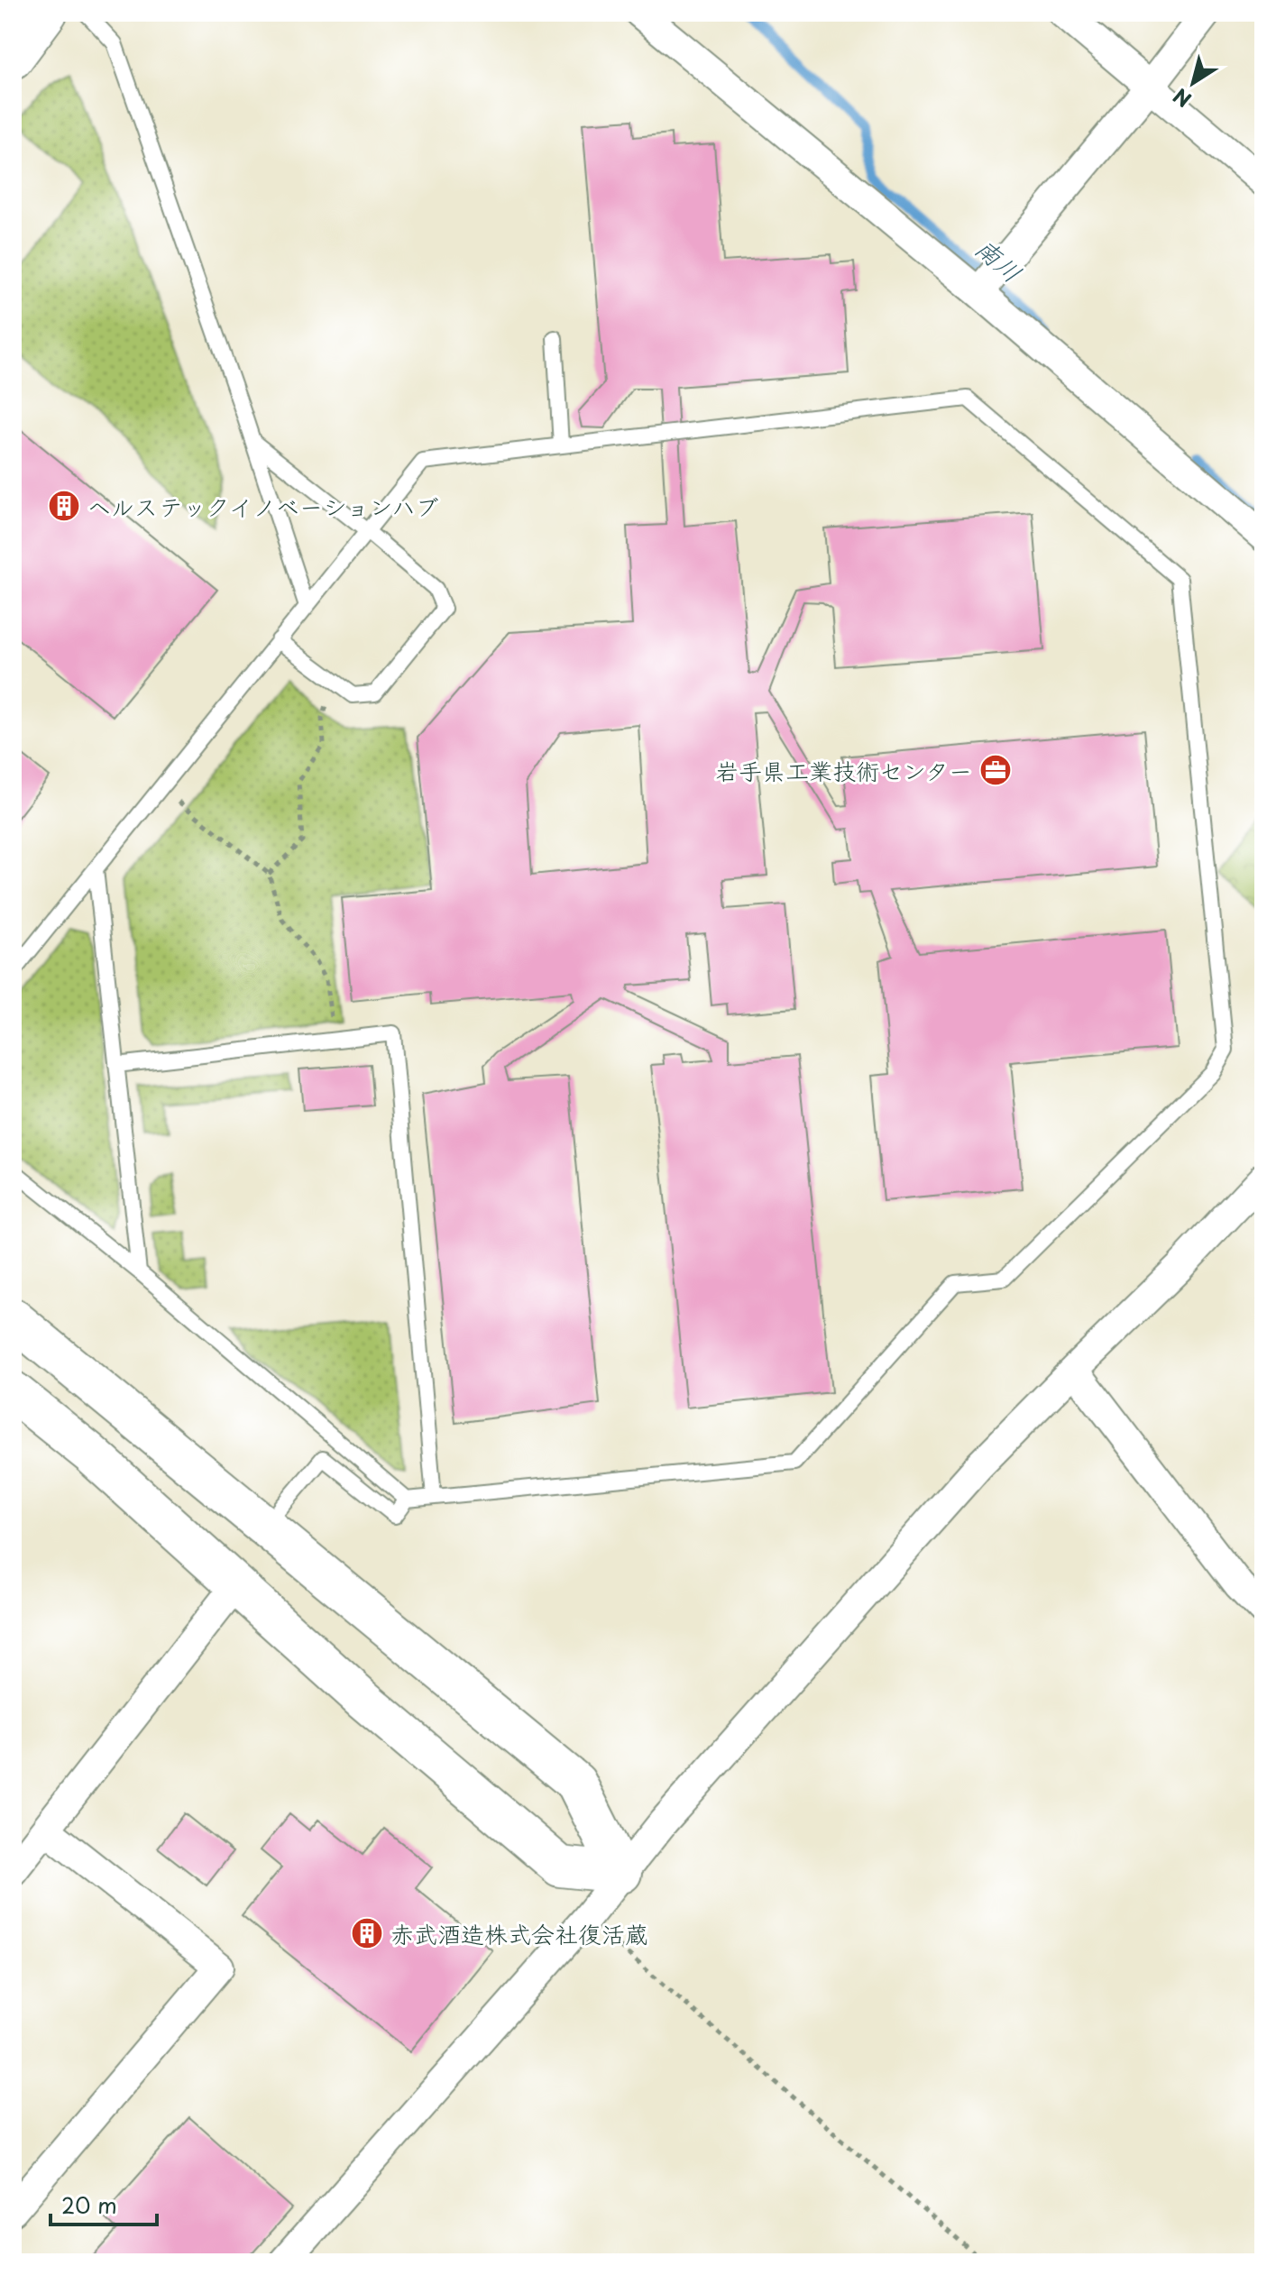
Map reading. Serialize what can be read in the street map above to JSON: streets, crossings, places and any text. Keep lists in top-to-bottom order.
{
  "water": ["南川"],
  "places": {
    "building": ["ヘルステックイノベーションハブ", "赤武酒造株式会社復活蔵"],
    "office": ["岩手県工業技術センター"]
  },
  "scale_bar": "20 m",
  "north": "bottom left"
}
